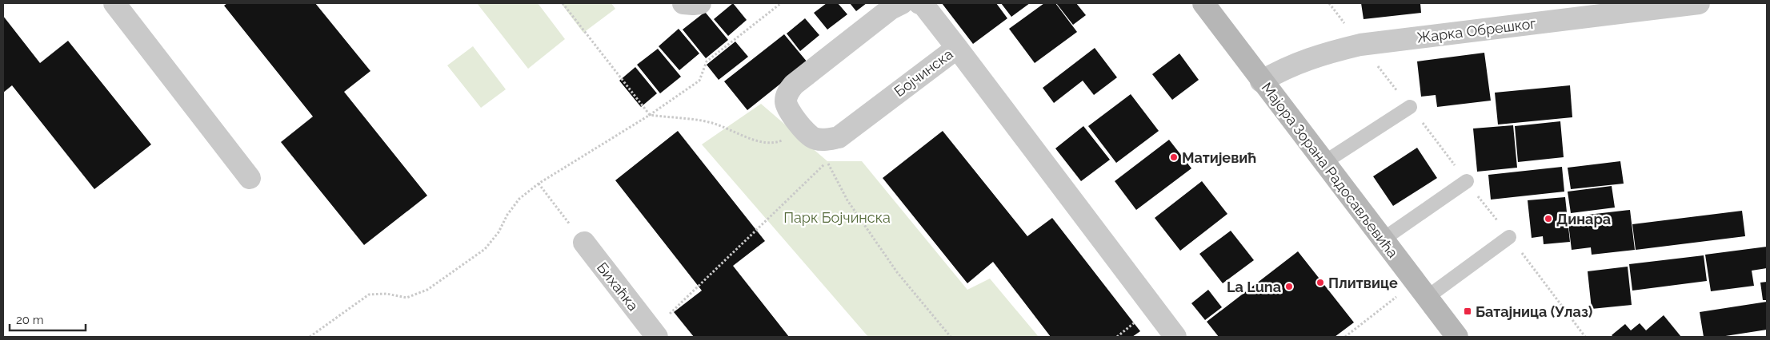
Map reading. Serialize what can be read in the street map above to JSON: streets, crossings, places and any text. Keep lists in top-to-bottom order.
{
  "streets": {
    "main road": ["Мајора Зорана Радосављевића"],
    "street": ["Жарка Обрешког", "Бојчинска", "Бихаћка"]
  },
  "crossings": [
    ["Жарка Обрешког", "Мајора Зорана Радосављевића"]
  ],
  "parks": ["Парк Бојчинска"],
  "places": {
    "other": [
      "Матијевић",
      "Динара",
      "Плитвице",
      "La Luna"
    ],
    "transit": ["Батајница (Улаз)"]
  },
  "scale_bar": "20 m"
}
